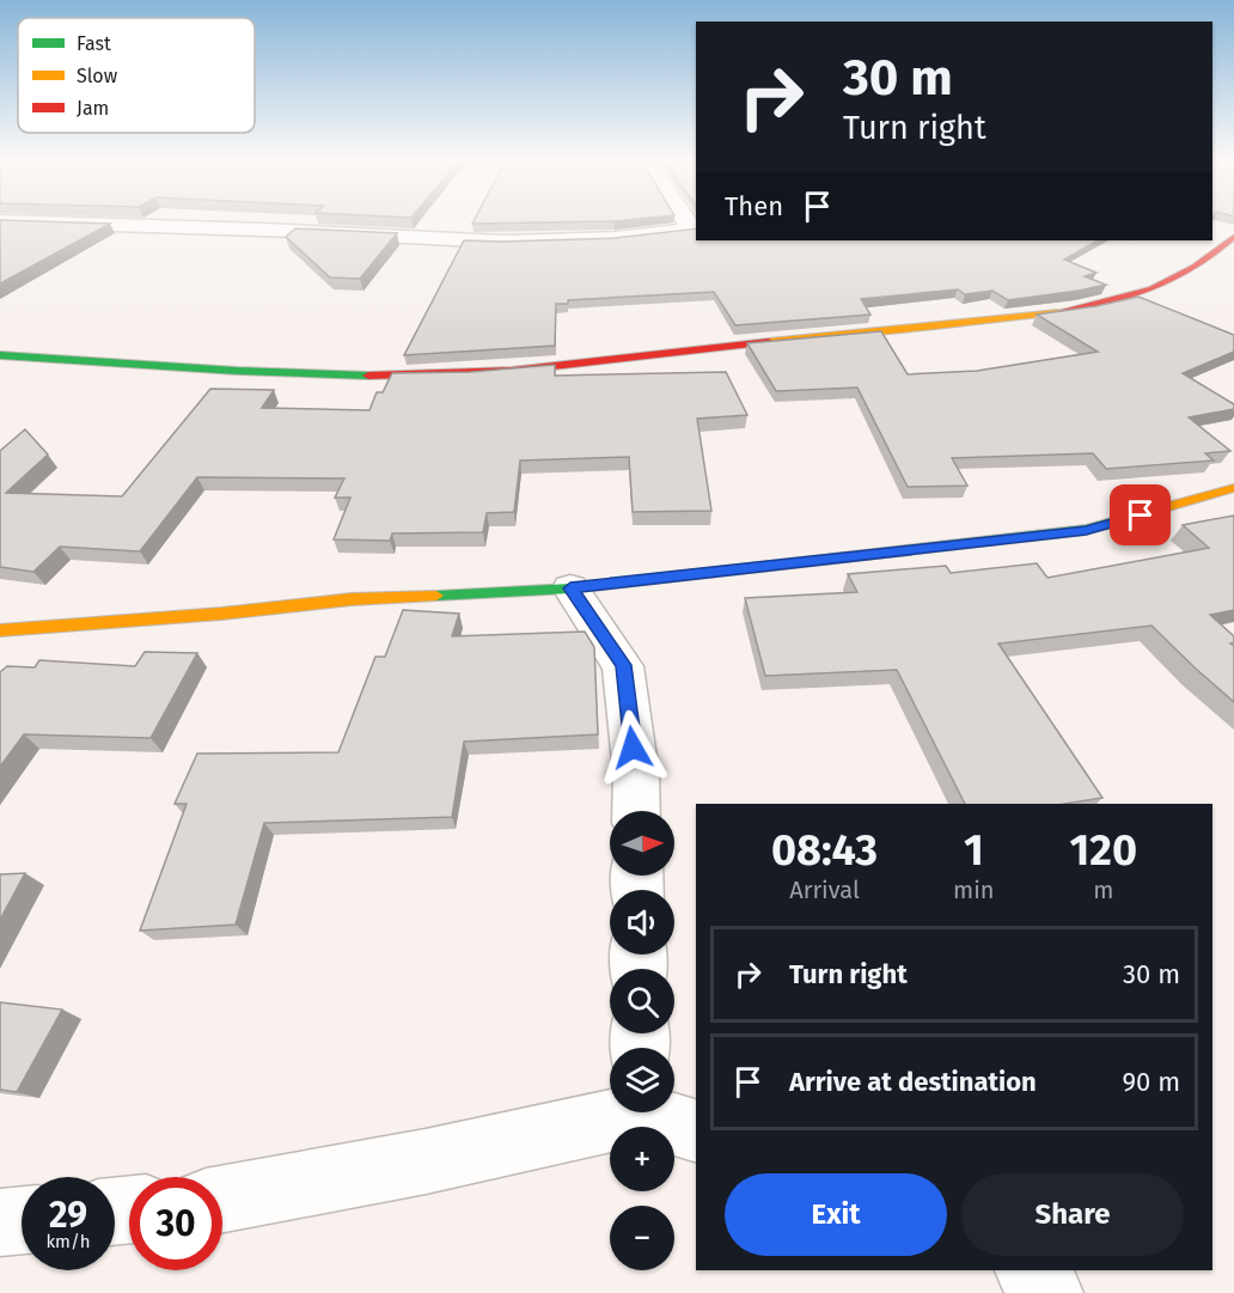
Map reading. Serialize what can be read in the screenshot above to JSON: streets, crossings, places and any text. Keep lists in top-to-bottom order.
{
  "legend": ["Fast", "Slow", "Jam"],
  "north": "right",
  "page": {
    "turn": ["30 m", "Turn right"],
    "then": "Then",
    "eta": [
      "08:43",
      "Arrival",
      "1",
      "min",
      "120",
      "m"
    ],
    "map_buttons": ["+", "−"],
    "list": [
      {
        "name": "Turn right",
        "value": "30 m"
      },
      {
        "name": "Arrive at destination",
        "value": "90 m"
      }
    ],
    "buttons": ["Exit", "Share"],
    "speed": "29 km/h",
    "limit": "30"
  }
}
